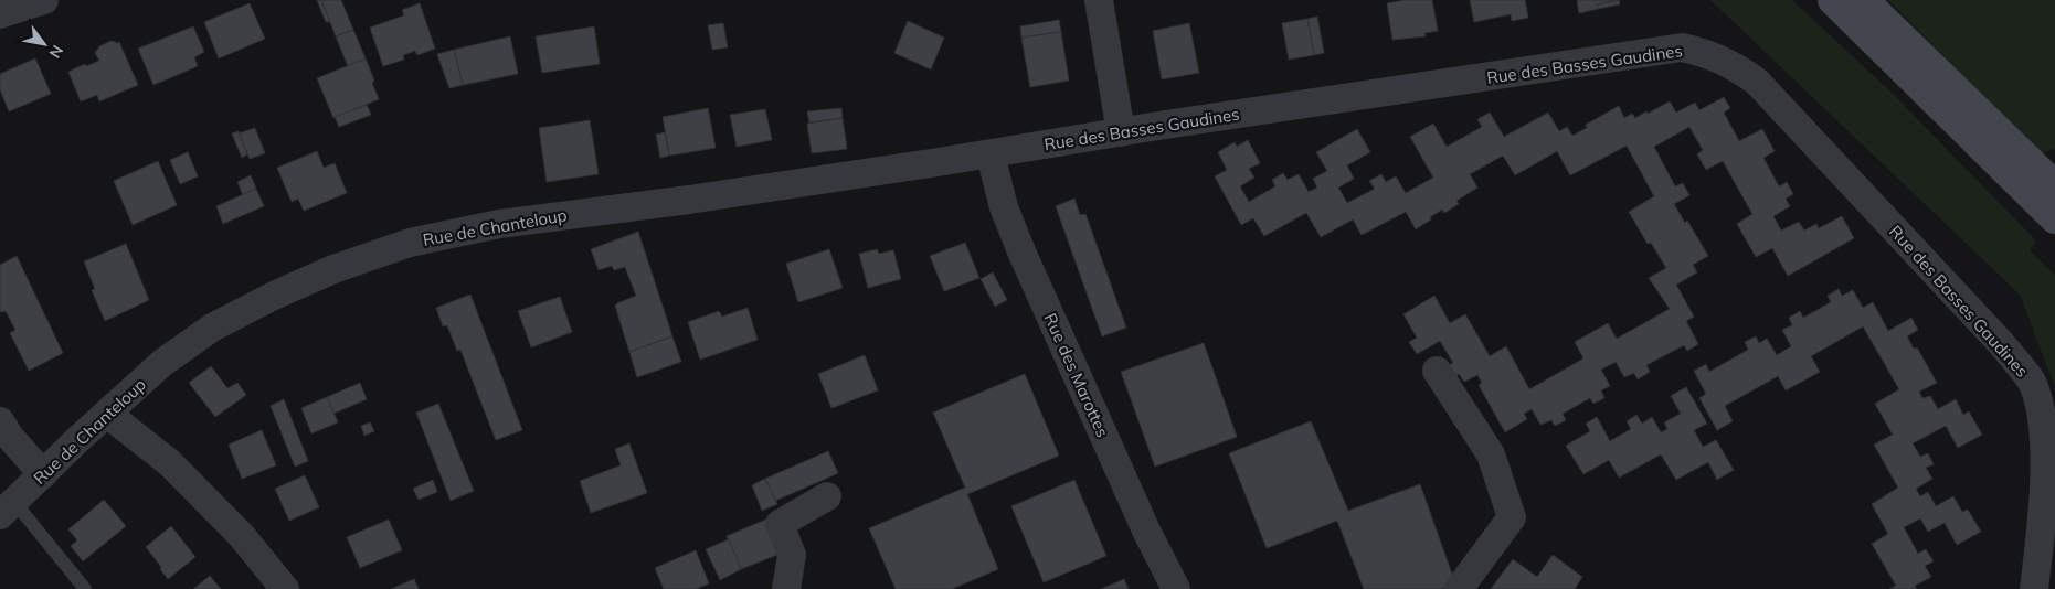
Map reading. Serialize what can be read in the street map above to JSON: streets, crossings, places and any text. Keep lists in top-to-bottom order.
{
  "streets": {
    "street": ["Rue des Basses Gaudines", "Rue de Chanteloup", "Rue des Marottes"]
  },
  "crossings": [
    ["Rue des Basses Gaudines", "Rue de Chanteloup"],
    ["Rue des Basses Gaudines", "Rue des Marottes"],
    ["Rue de Chanteloup", "Rue des Marottes"]
  ],
  "north": "bottom right"
}
